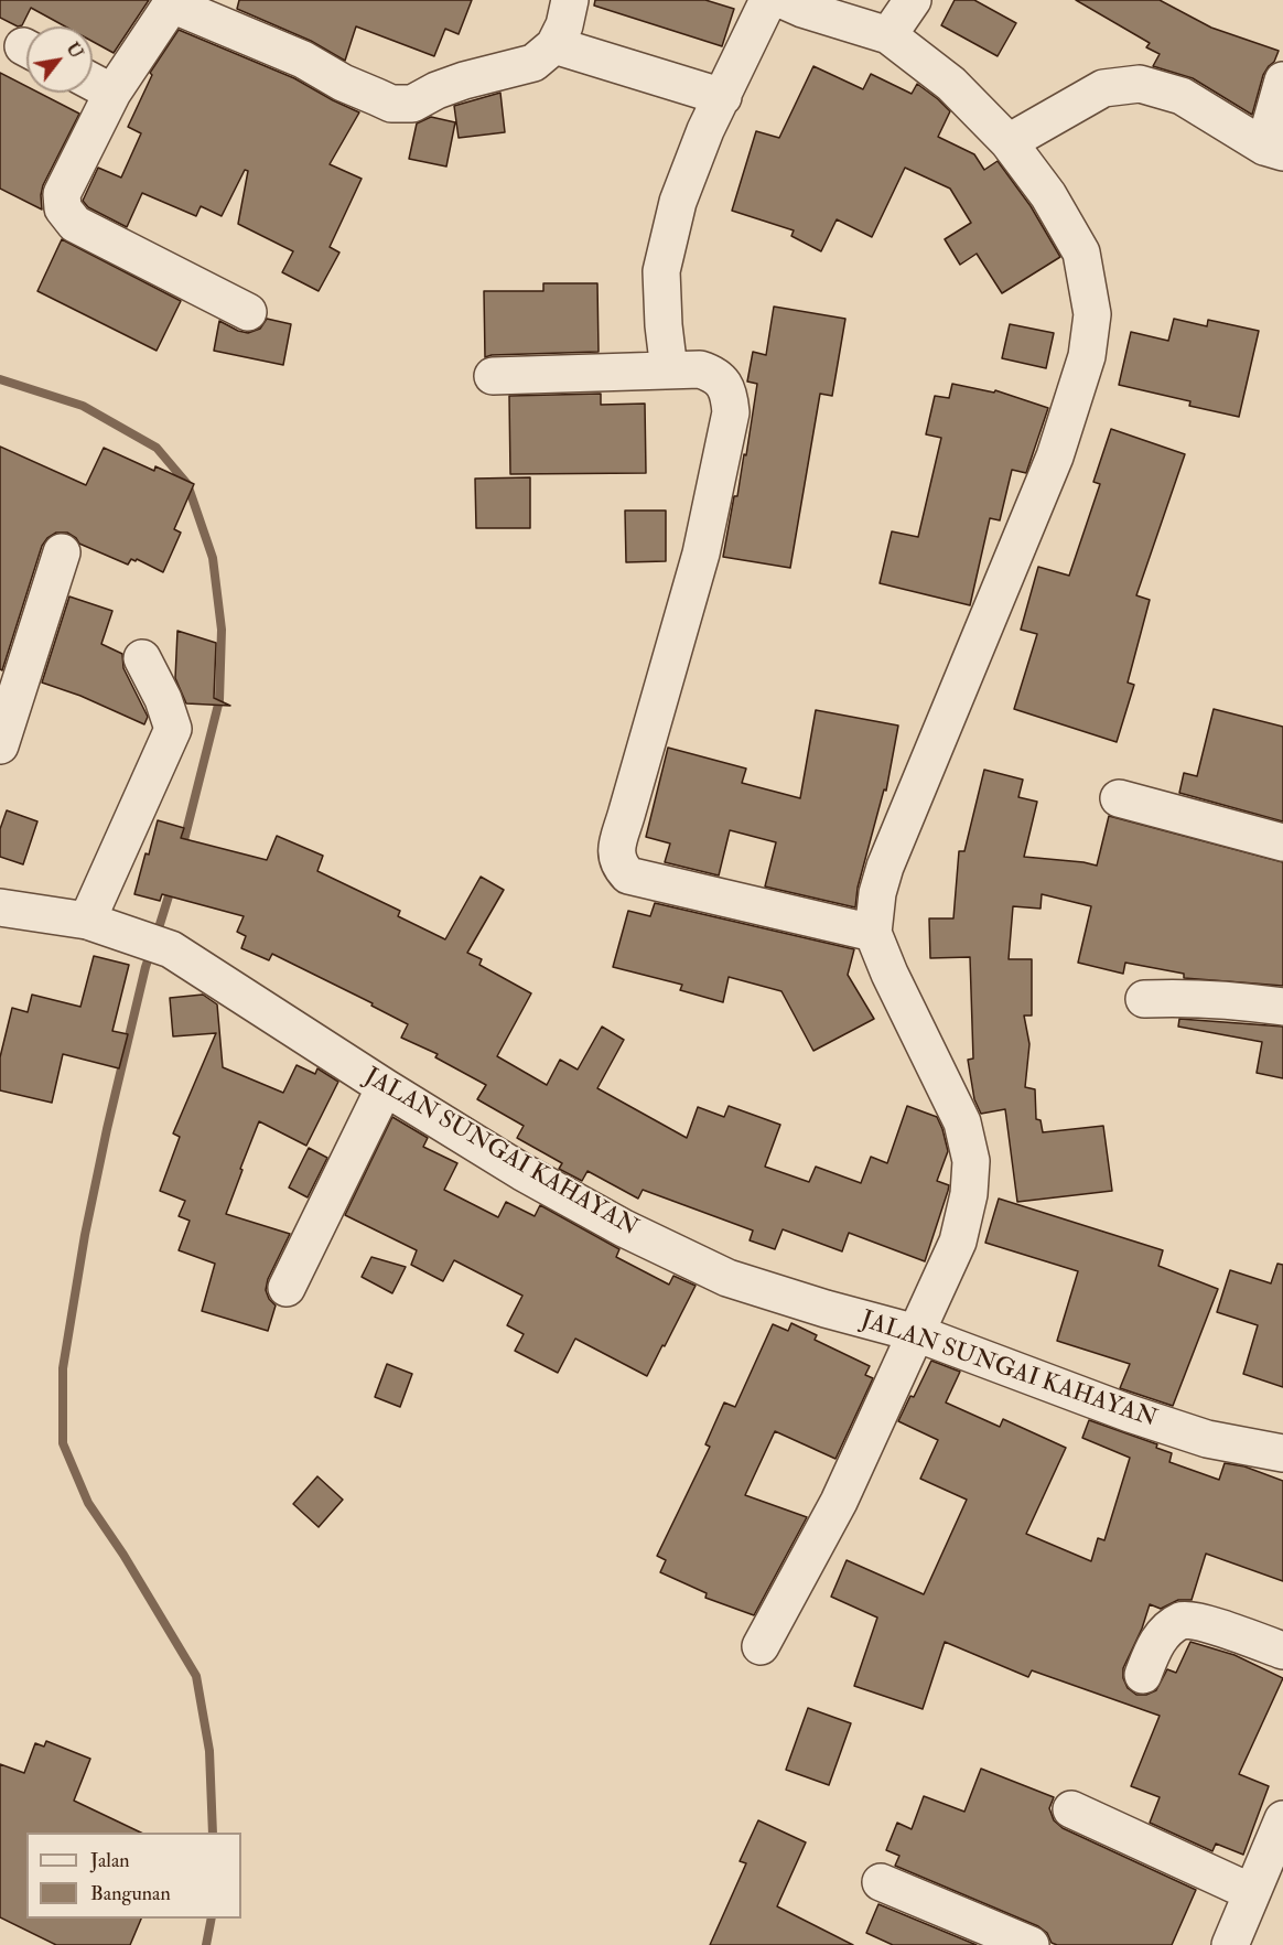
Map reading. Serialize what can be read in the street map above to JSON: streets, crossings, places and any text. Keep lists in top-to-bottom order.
{
  "streets": {
    "street": ["JALAN SUNGAI KAHAYAN"]
  },
  "legend": ["Jalan", "Bangunan"],
  "north": "top right"
}
